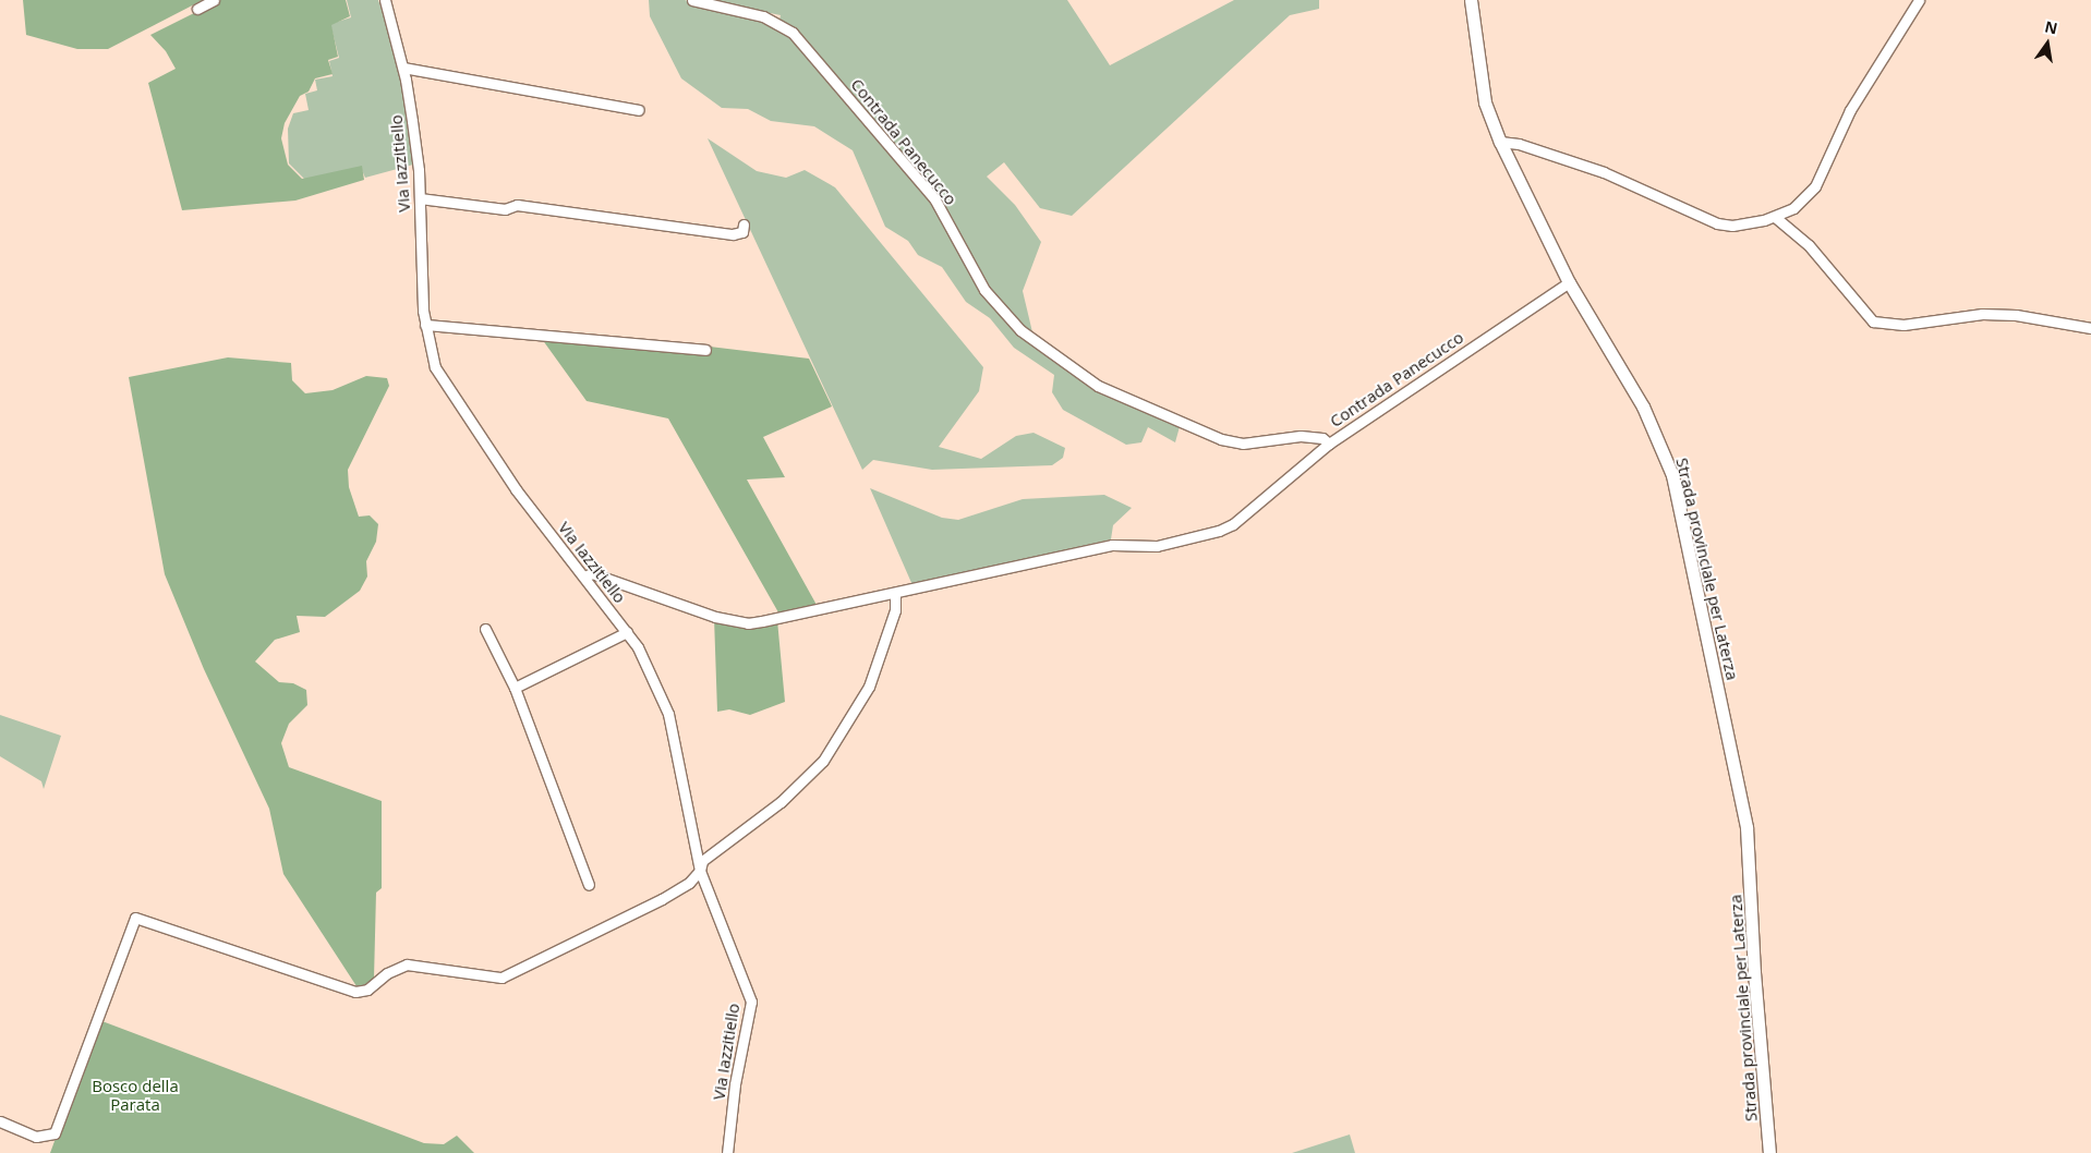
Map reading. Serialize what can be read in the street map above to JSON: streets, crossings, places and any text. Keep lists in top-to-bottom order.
{
  "streets": {
    "main road": ["Strada provinciale per Laterza"],
    "street": ["Contrada Panecucco", "Via Iazzitiello"]
  },
  "crossings": [
    ["Contrada Panecucco", "Strada provinciale per Laterza"]
  ],
  "parks": ["Bosco della Parata"],
  "north": "top"
}
